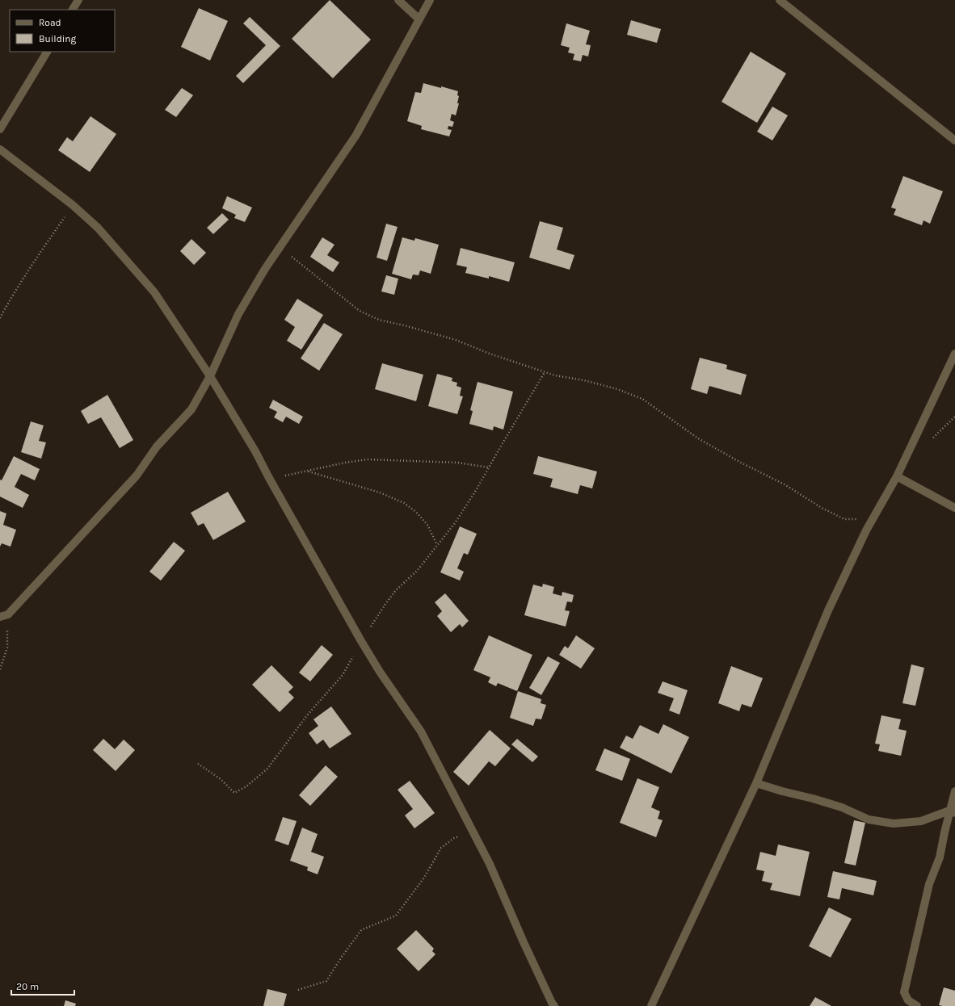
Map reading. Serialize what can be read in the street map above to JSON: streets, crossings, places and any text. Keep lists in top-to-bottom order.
{
  "legend": ["Road", "Building"],
  "scale_bar": "20 m"
}
